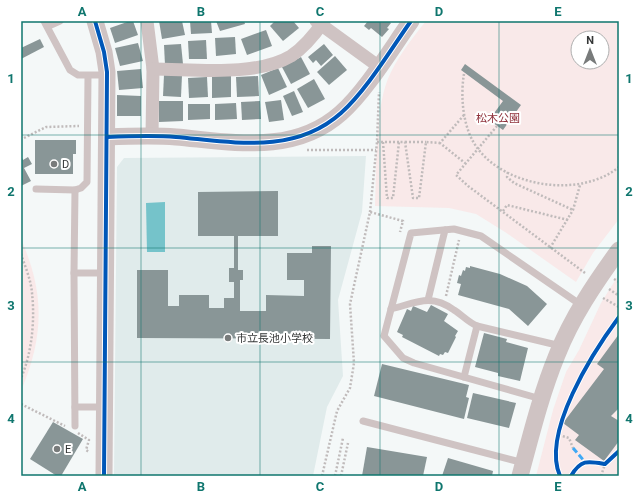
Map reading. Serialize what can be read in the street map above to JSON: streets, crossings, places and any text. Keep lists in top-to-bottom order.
{
  "parks": ["松木公園"],
  "places": ["D", "市立長池小学校", "E"],
  "north": "top",
  "grid": {
    "columns": [
      "A",
      "B",
      "C",
      "D",
      "E"
    ],
    "rows": [
      "1",
      "2",
      "3",
      "4"
    ]
  }
}
